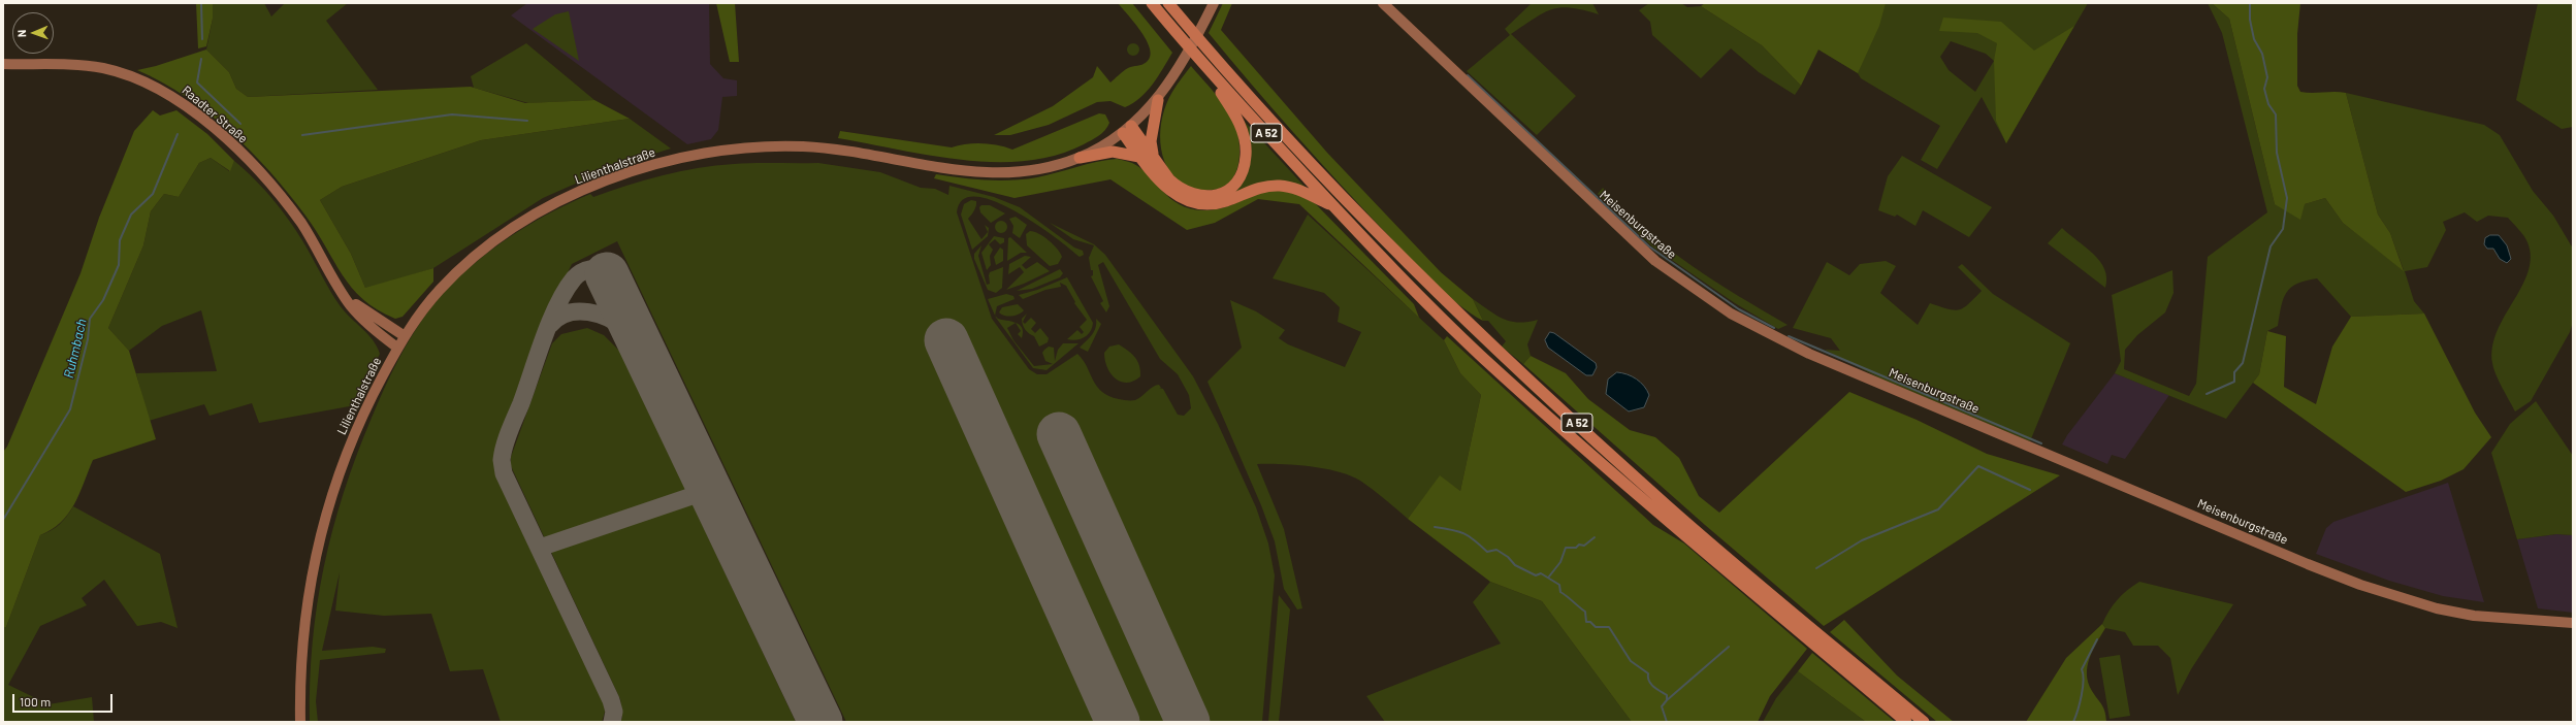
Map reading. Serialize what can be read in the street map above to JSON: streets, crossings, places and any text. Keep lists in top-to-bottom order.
{
  "streets": {
    "highway": ["A 52"],
    "main road": ["Raadter Straße", "Lilienthalstraße", "Meisenburgstraße"]
  },
  "crossings": [
    ["Raadter Straße", "Lilienthalstraße"]
  ],
  "water": ["Ruhmbach"],
  "scale_bar": "100 m",
  "north": "left"
}
